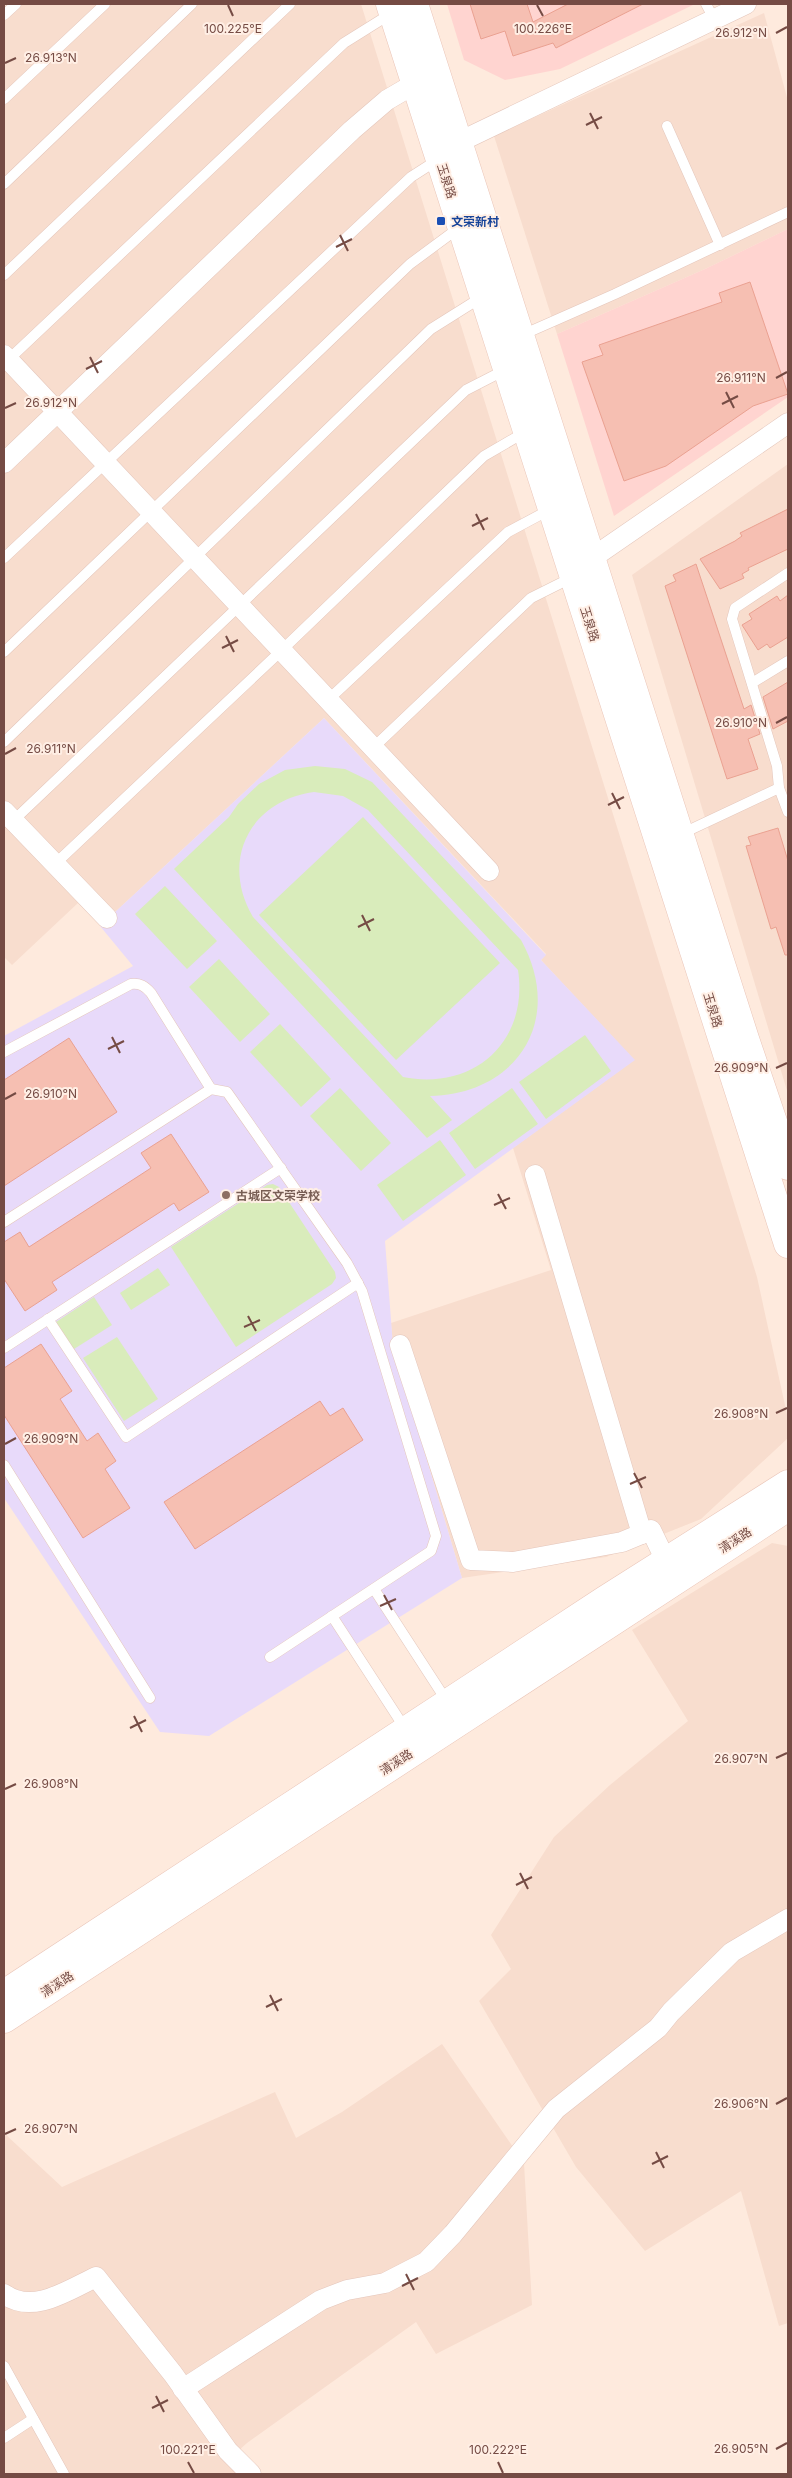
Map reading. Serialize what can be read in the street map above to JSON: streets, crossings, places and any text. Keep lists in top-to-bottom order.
{
  "streets": {
    "main road": ["玉泉路", "清溪路"]
  },
  "places": {
    "transit": ["文荣新村"],
    "other": ["古城区文荣学校"]
  },
  "coordinates": [
    "100.225°E",
    "100.226°E",
    "26.912°N",
    "26.913°N",
    "26.911°N",
    "26.910°N",
    "26.909°N",
    "26.908°N",
    "26.907°N",
    "26.906°N",
    "26.905°N",
    "100.221°E",
    "100.222°E"
  ]
}
